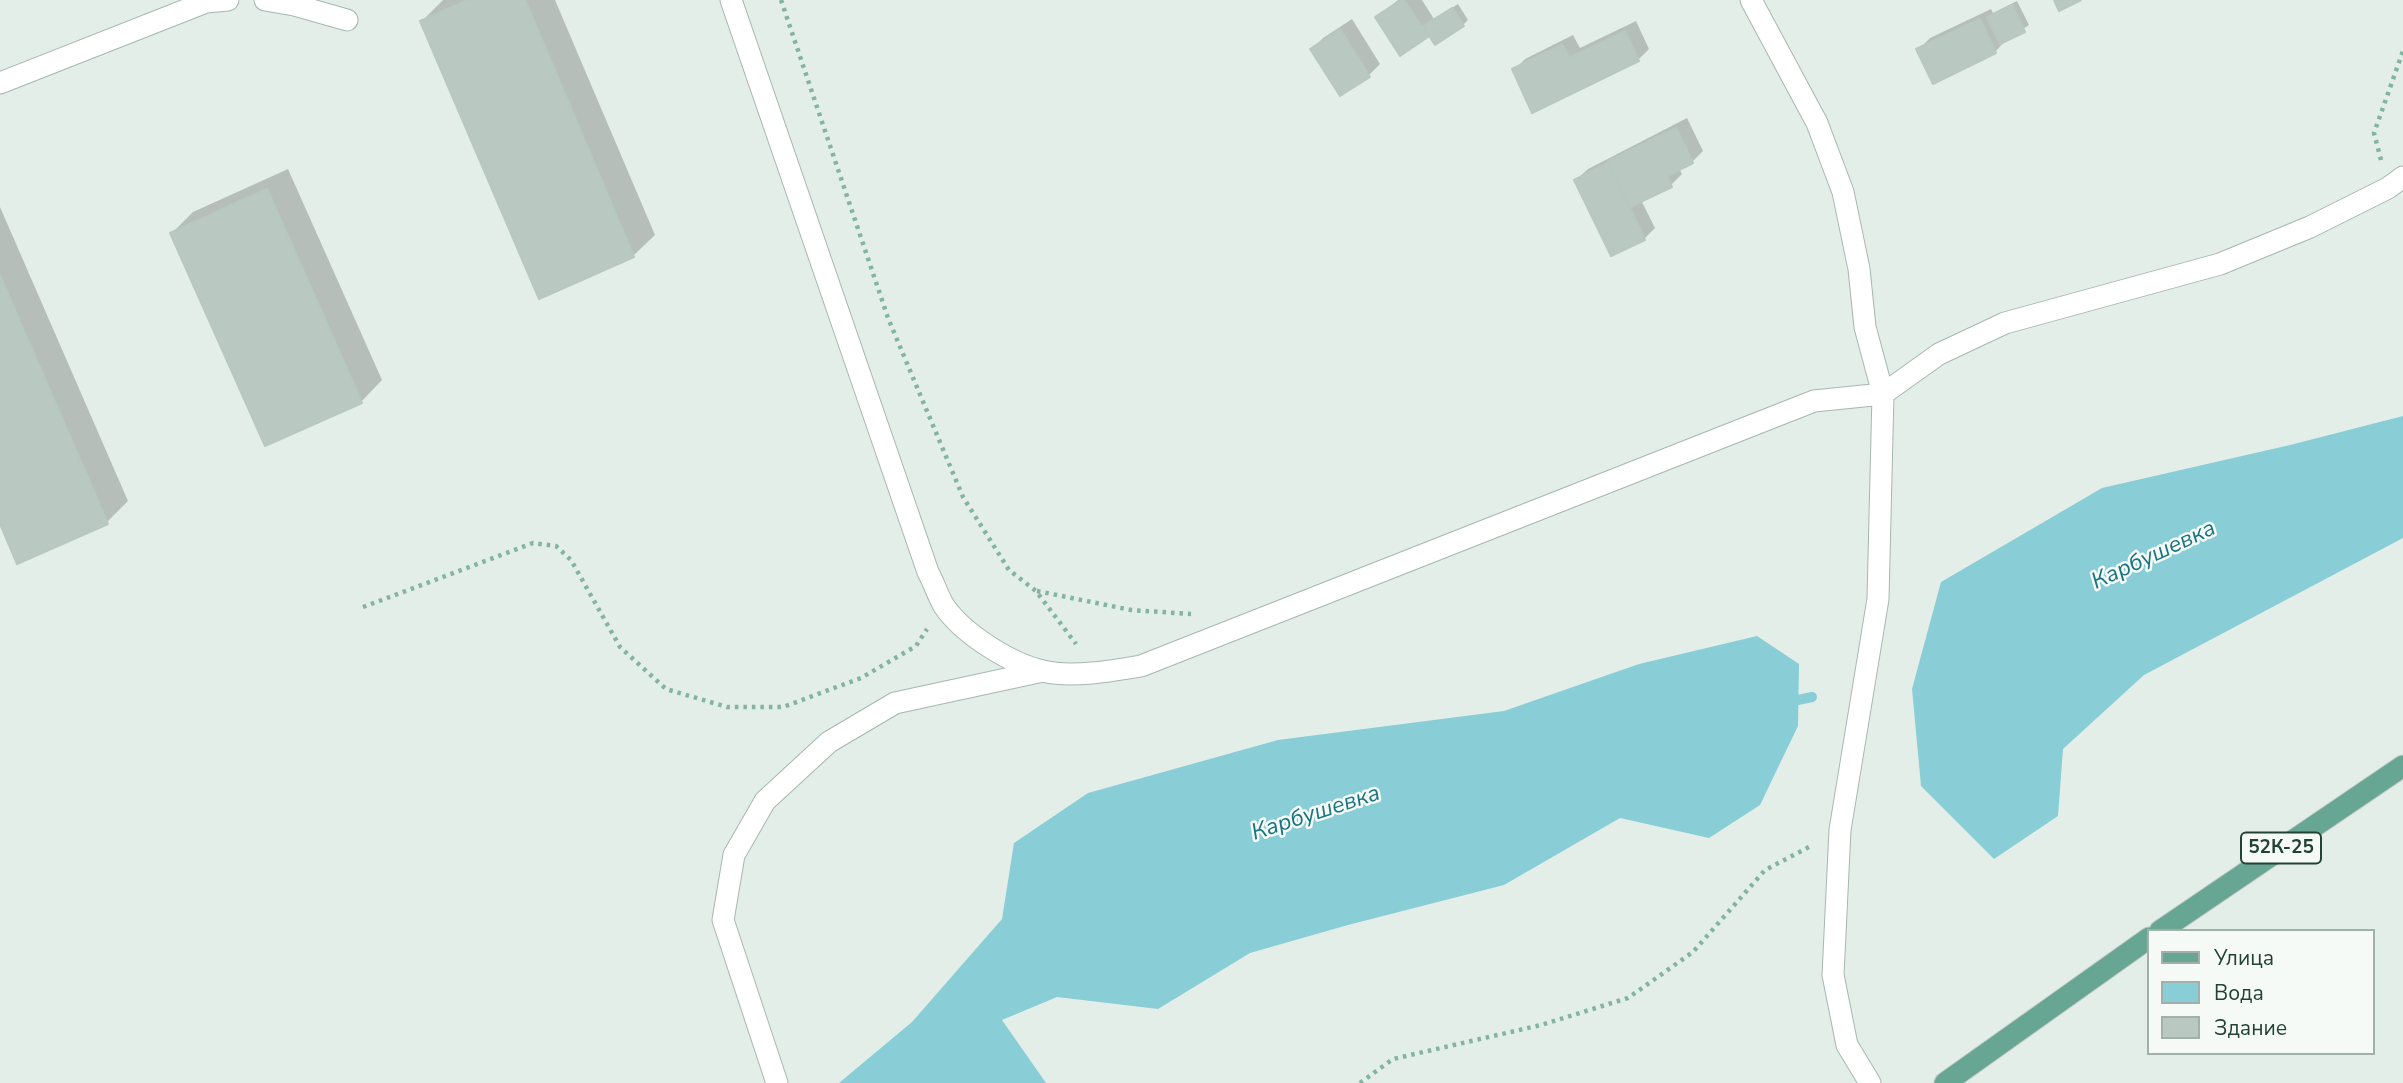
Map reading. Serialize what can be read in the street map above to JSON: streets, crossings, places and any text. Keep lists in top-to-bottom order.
{
  "streets": {
    "main road": ["52К-25"]
  },
  "water": ["Карбушевка"],
  "legend": ["Улица", "Вода", "Здание"]
}
